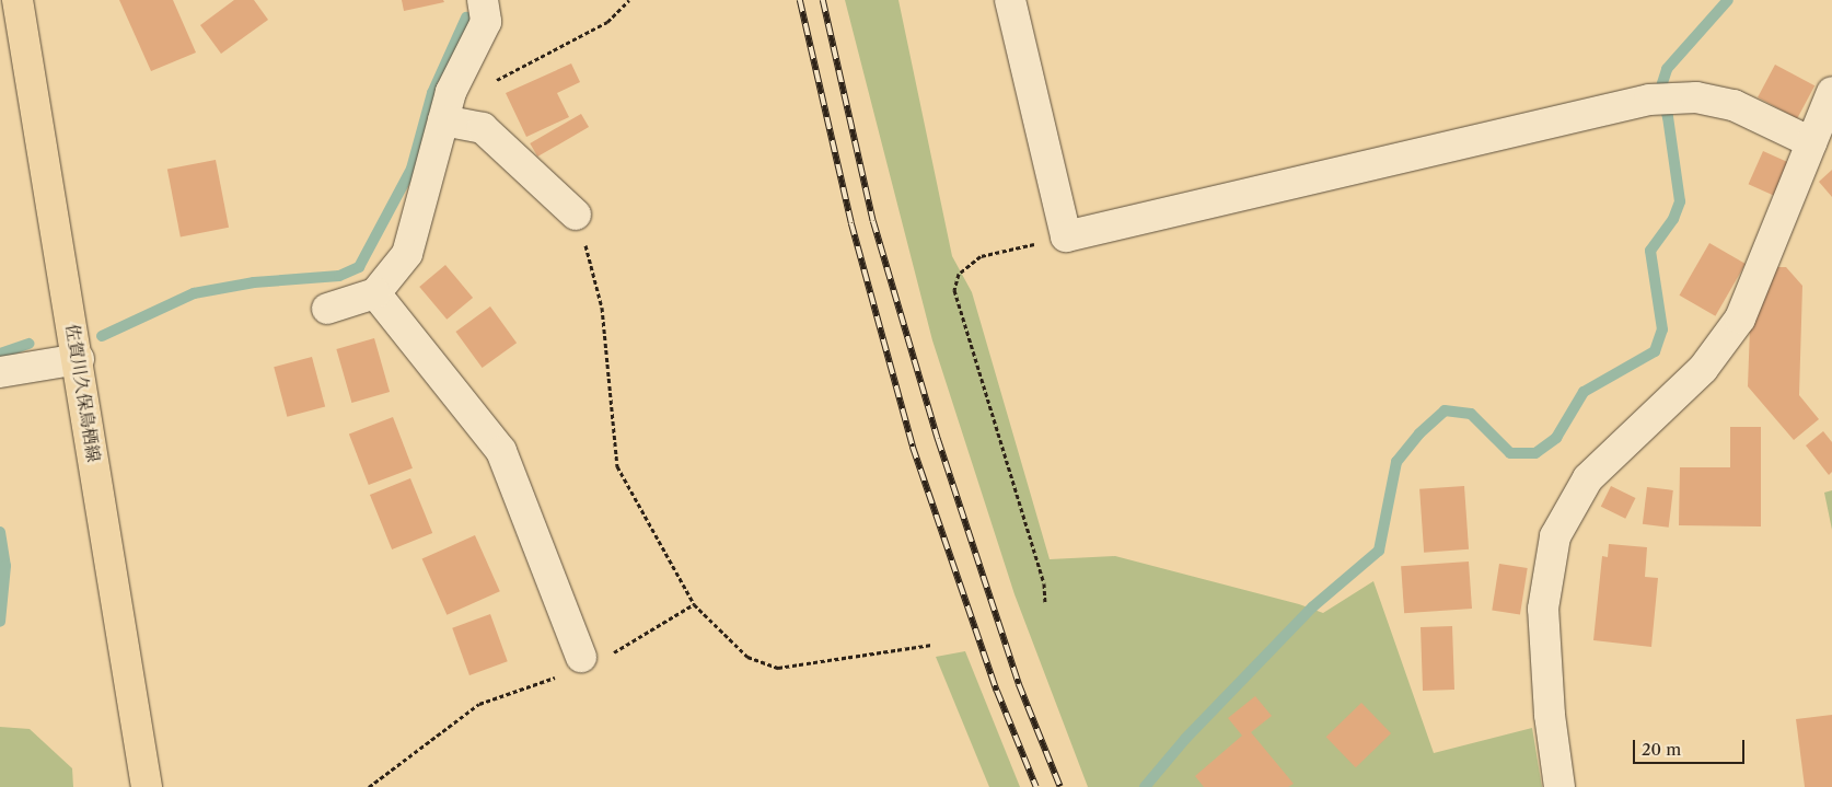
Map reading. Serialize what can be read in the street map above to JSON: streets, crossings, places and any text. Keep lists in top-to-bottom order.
{
  "streets": {
    "main road": ["佐賀川久保鳥栖線"]
  },
  "scale_bar": "20 m"
}
